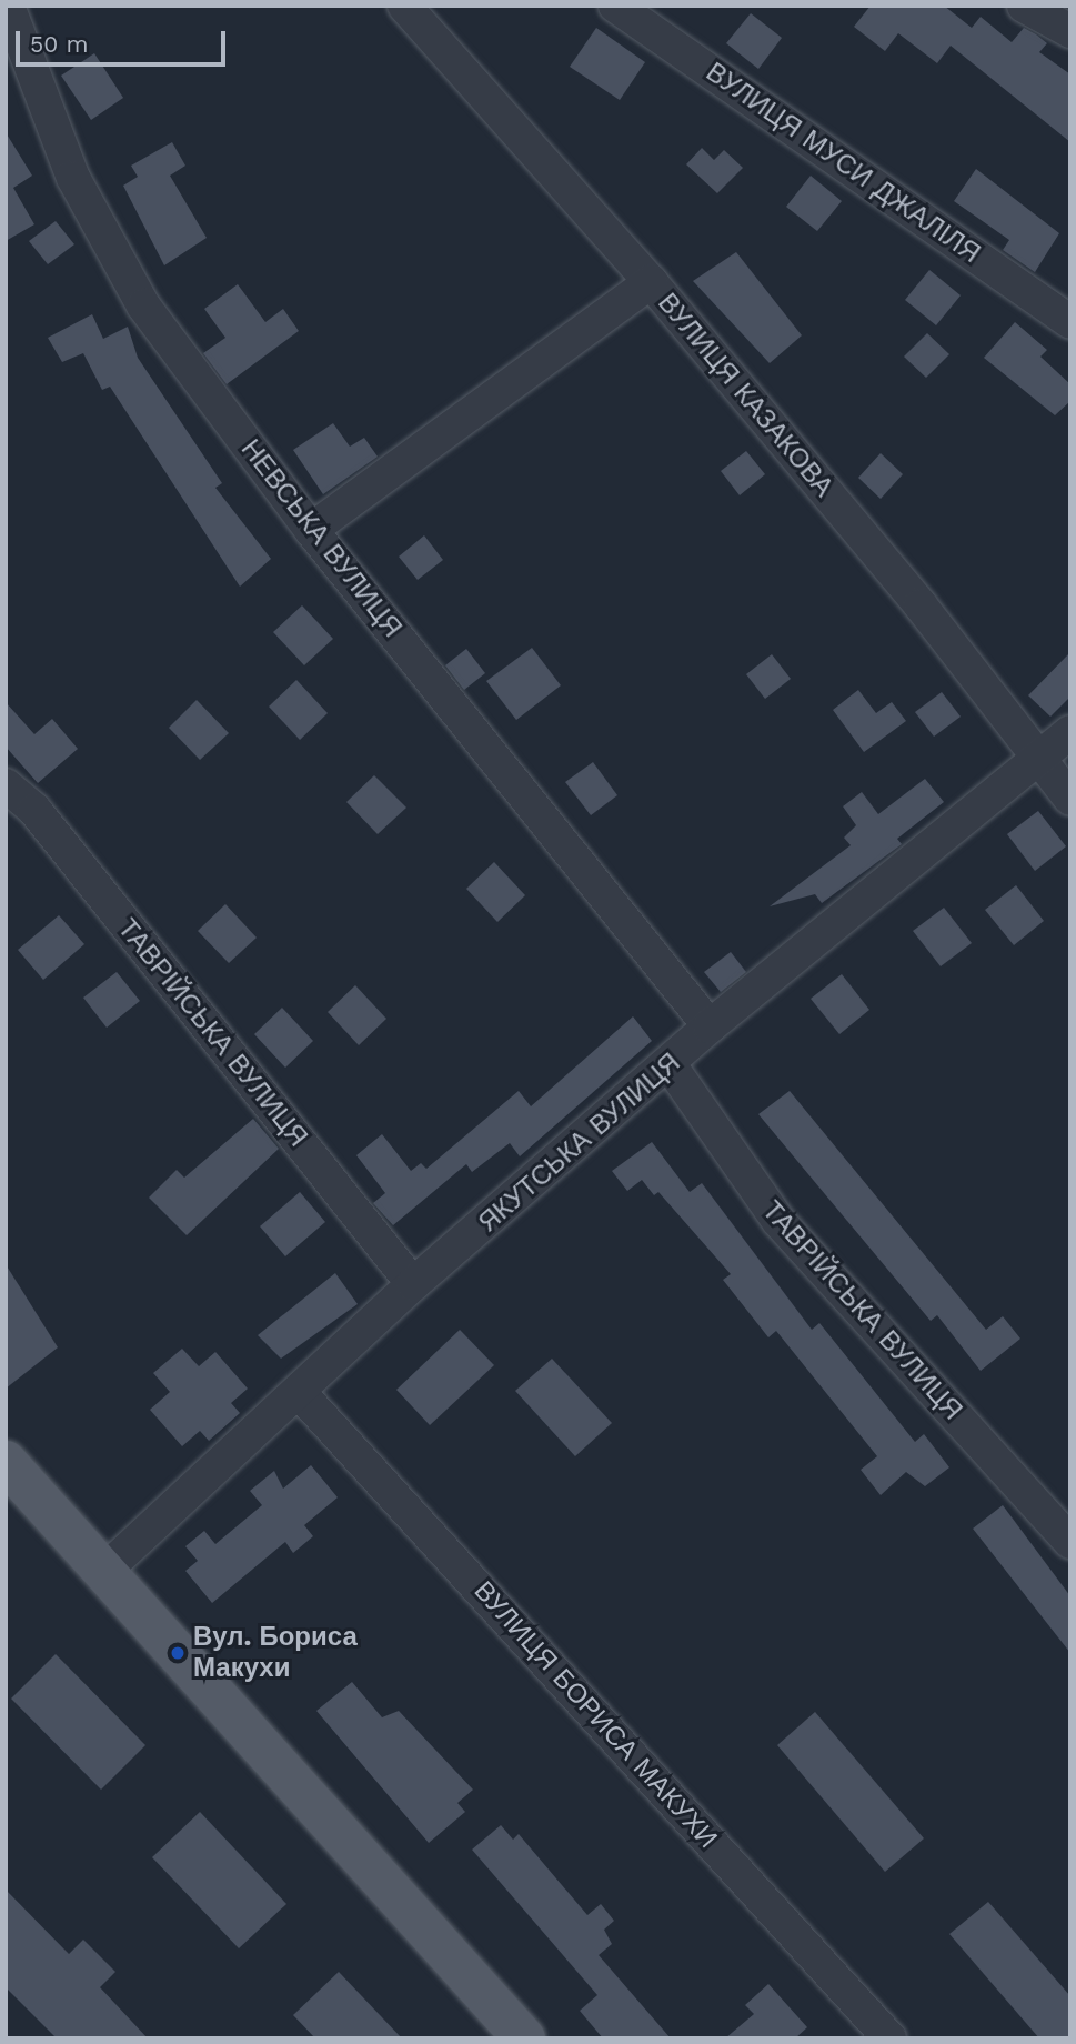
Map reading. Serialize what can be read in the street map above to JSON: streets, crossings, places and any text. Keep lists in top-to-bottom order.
{
  "streets": {
    "street": [
      "ВУЛИЦЯ МУСИ ДЖАЛІЛЯ",
      "ВУЛИЦЯ КАЗАКОВА",
      "НЕВСЬКА ВУЛИЦЯ",
      "ТАВРІЙСЬКА ВУЛИЦЯ",
      "ЯКУТСЬКА ВУЛИЦЯ",
      "ВУЛИЦЯ БОРИСА МАКУХИ"
    ]
  },
  "crossings": [
    ["ВУЛИЦЯ КАЗАКОВА", "ЯКУТСЬКА ВУЛИЦЯ"],
    ["НЕВСЬКА ВУЛИЦЯ", "ЯКУТСЬКА ВУЛИЦЯ"],
    ["ТАВРІЙСЬКА ВУЛИЦЯ", "ЯКУТСЬКА ВУЛИЦЯ"],
    ["ЯКУТСЬКА ВУЛИЦЯ", "ВУЛИЦЯ БОРИСА МАКУХИ"]
  ],
  "places": ["Вул. Бориса Макухи"],
  "scale_bar": "50 m"
}
